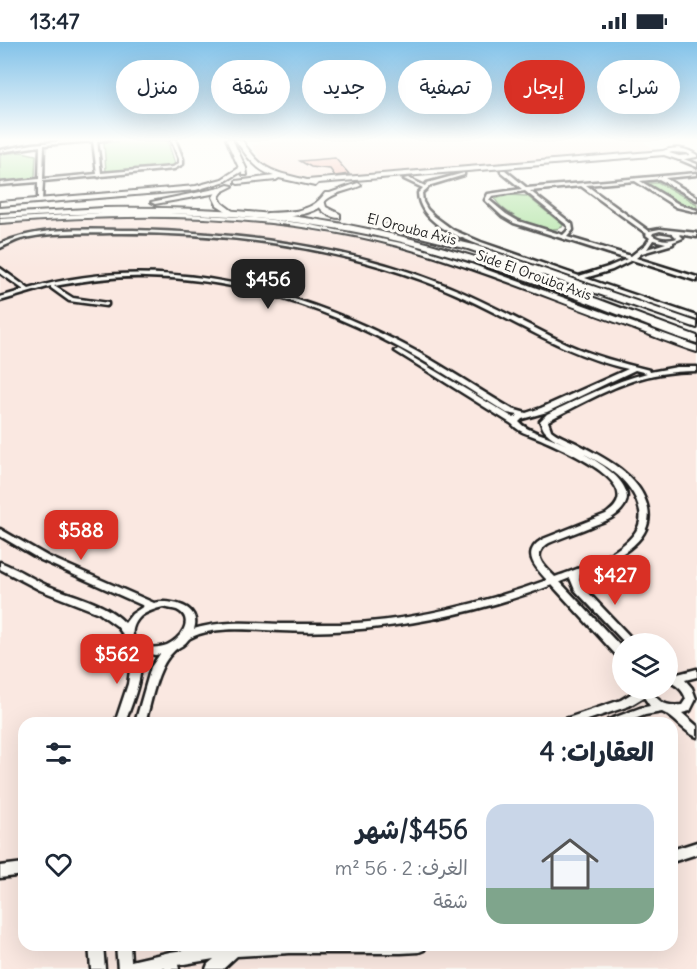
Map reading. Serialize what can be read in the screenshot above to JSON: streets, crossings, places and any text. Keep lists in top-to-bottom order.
{
  "streets": {
    "main road": ["El Orouba Axis"],
    "street": ["Side El Orouba Axis"]
  },
  "crossings": [
    ["El Orouba Axis", "Side El Orouba Axis"]
  ],
  "page": {
    "status": "13:47",
    "chip": [
      "شراء",
      "إيجار",
      "تصفية",
      "جديد",
      "شقة",
      "منزل"
    ],
    "price": [
      "$456",
      "$588",
      "$427",
      "$562"
    ],
    "heading": "العقارات: 4",
    "list": [
      {
        "name": "$456/شهر",
        "note": "الغرف: 2 · 56 m² · شقة"
      }
    ]
  }
}
